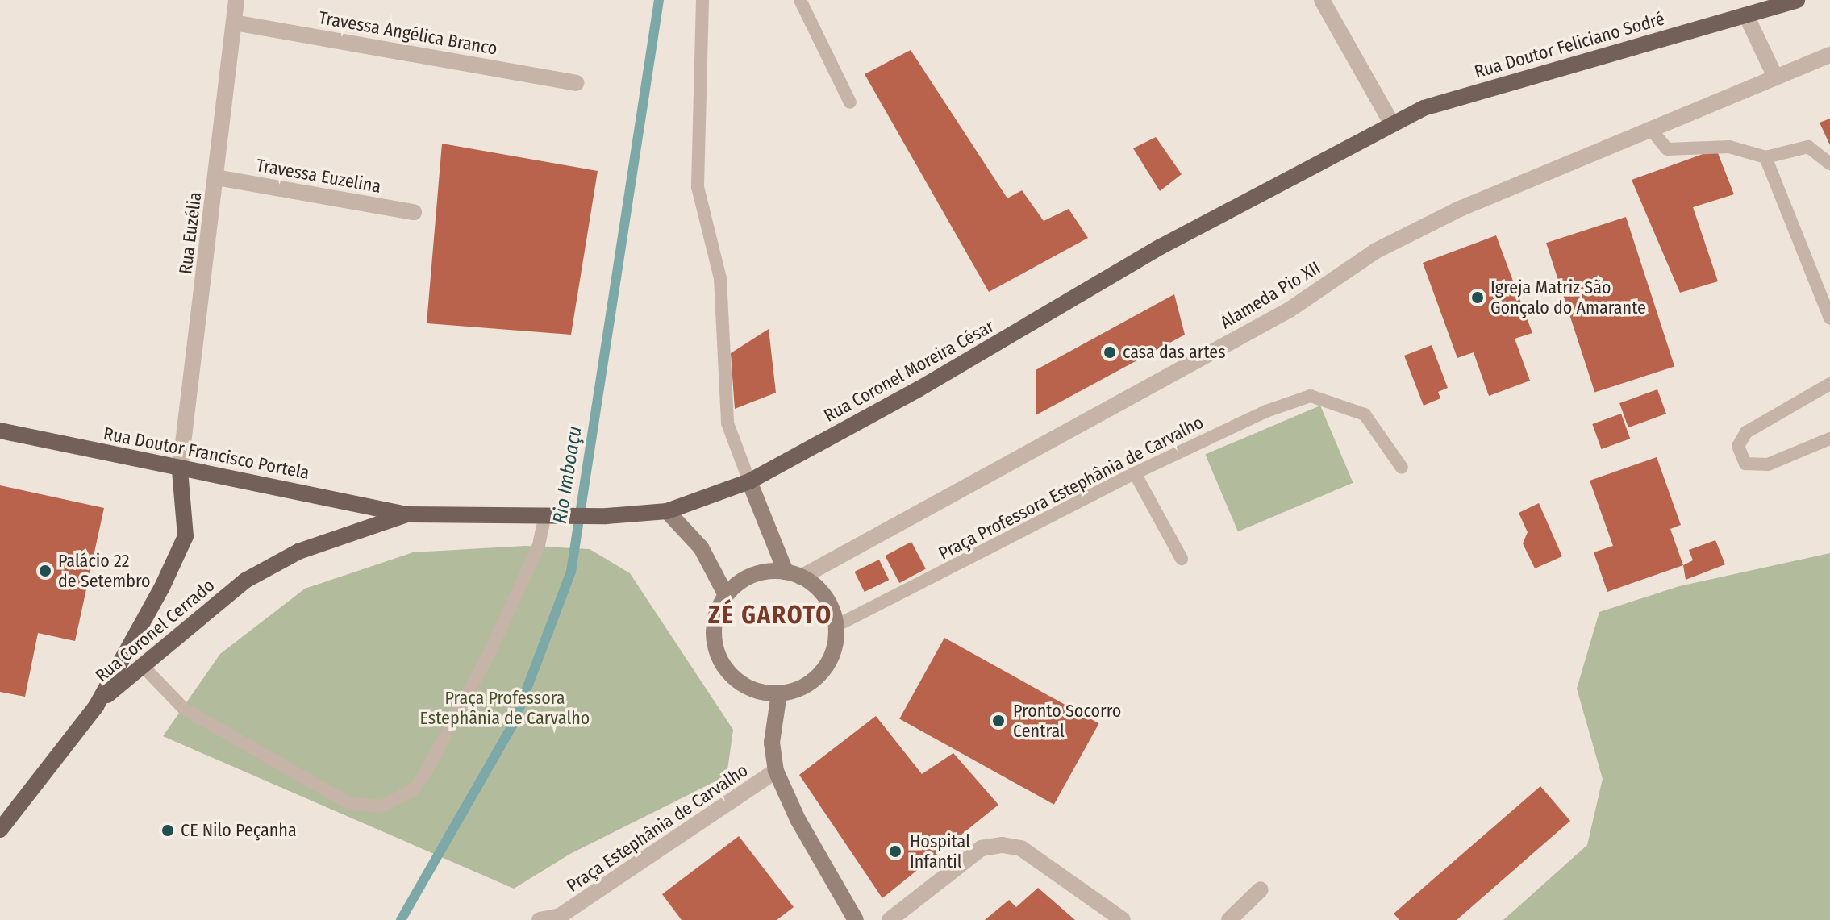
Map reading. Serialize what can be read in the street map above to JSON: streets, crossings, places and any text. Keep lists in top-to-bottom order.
{
  "streets": {
    "main road": [
      "Rua Doutor Feliciano Sodré",
      "Rua Coronel Moreira César",
      "Rua Doutor Francisco Portela",
      "Rua Coronel Cerrado"
    ],
    "street": [
      "Travessa Angélica Branco",
      "Travessa Euzelina",
      "Rua Euzélia",
      "Alameda Pio XII",
      "Praça Estephânia de Carvalho"
    ],
    "lane": ["Praça Professora Estephânia de Carvalho"]
  },
  "crossings": [
    ["Travessa Angélica Branco", "Rua Euzélia"],
    ["Rua Doutor Feliciano Sodré", "Rua Coronel Moreira César"],
    ["Travessa Euzelina", "Rua Euzélia"],
    ["Rua Euzélia", "Rua Doutor Francisco Portela"],
    ["Rua Euzélia", "Rua Coronel Cerrado"],
    ["Alameda Pio XII", "Praça Professora Estephânia de Carvalho"],
    ["Rua Coronel Moreira César", "Rua Doutor Francisco Portela"],
    ["Rua Coronel Moreira César", "Rua Coronel Cerrado"],
    ["Rua Doutor Francisco Portela", "Rua Coronel Cerrado"]
  ],
  "districts": ["ZÉ GAROTO"],
  "water": ["Rio Imboaçu"],
  "parks": ["Praça Professora Estephânia de Carvalho"],
  "places": [
    "Igreja Matriz São Gonçalo do Amarante",
    "casa das artes",
    "Palácio 22 de Setembro",
    "Pronto Socorro Central",
    "CE Nilo Peçanha",
    "Hospital Infantil"
  ]
}
